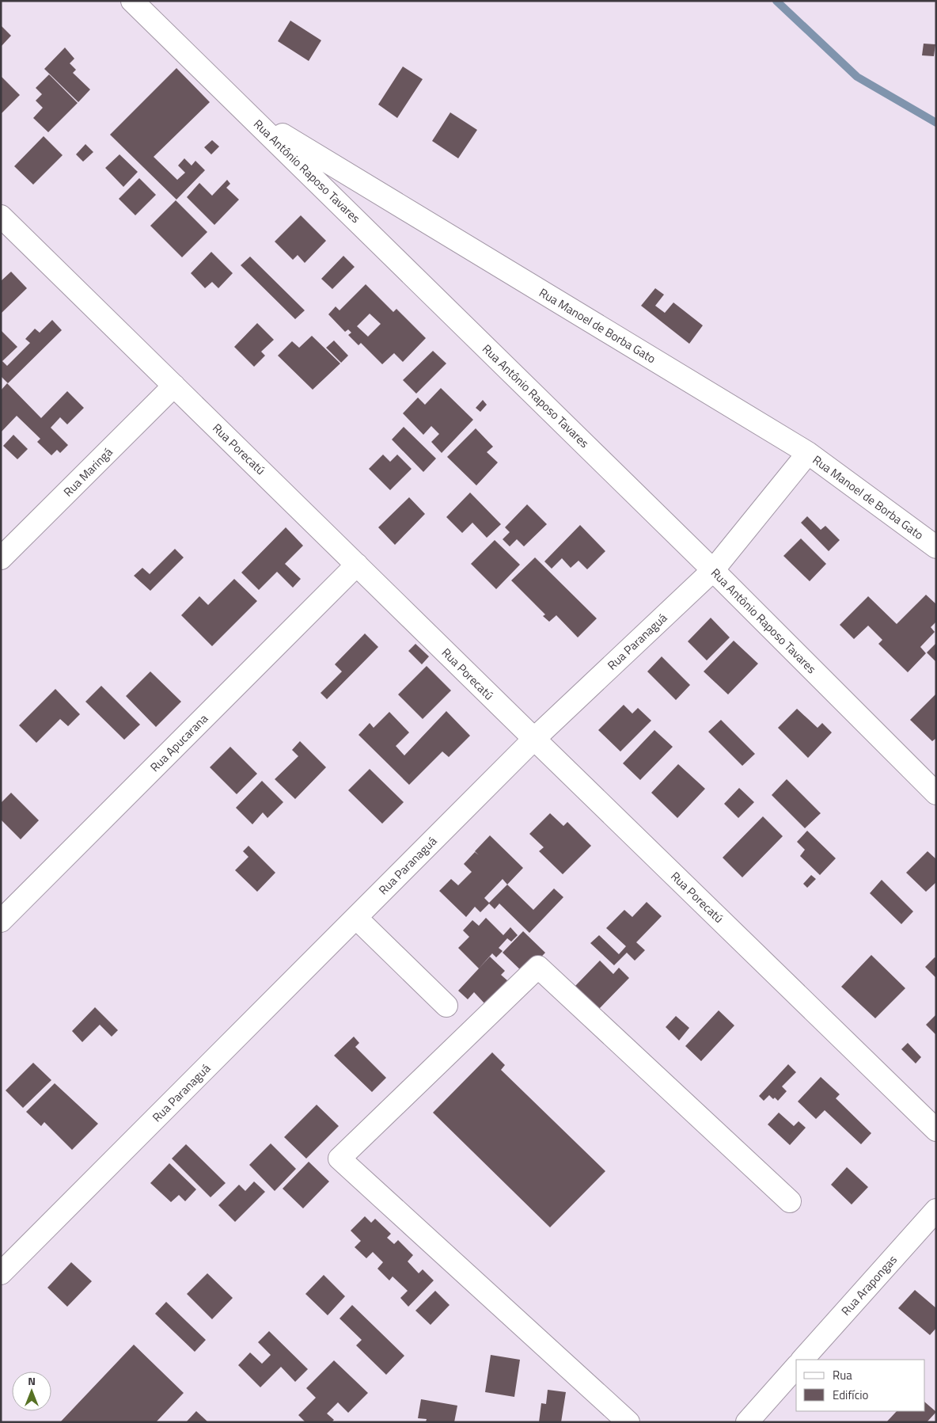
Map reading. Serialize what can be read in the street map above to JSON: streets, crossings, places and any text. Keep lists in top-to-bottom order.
{
  "streets": {
    "street": [
      "Rua Antônio Raposo Tavares",
      "Rua Manoel de Borba Gato",
      "Rua Porecatú",
      "Rua Maringá",
      "Rua Paranaguá",
      "Rua Apucarana",
      "Rua Arapongas"
    ]
  },
  "crossings": [
    ["Rua Antônio Raposo Tavares", "Rua Manoel de Borba Gato"],
    ["Rua Antônio Raposo Tavares", "Rua Paranaguá"],
    ["Rua Manoel de Borba Gato", "Rua Paranaguá"],
    ["Rua Porecatú", "Rua Maringá"],
    ["Rua Porecatú", "Rua Paranaguá"],
    ["Rua Porecatú", "Rua Apucarana"]
  ],
  "legend": ["Rua", "Edifício"],
  "north": "top"
}
